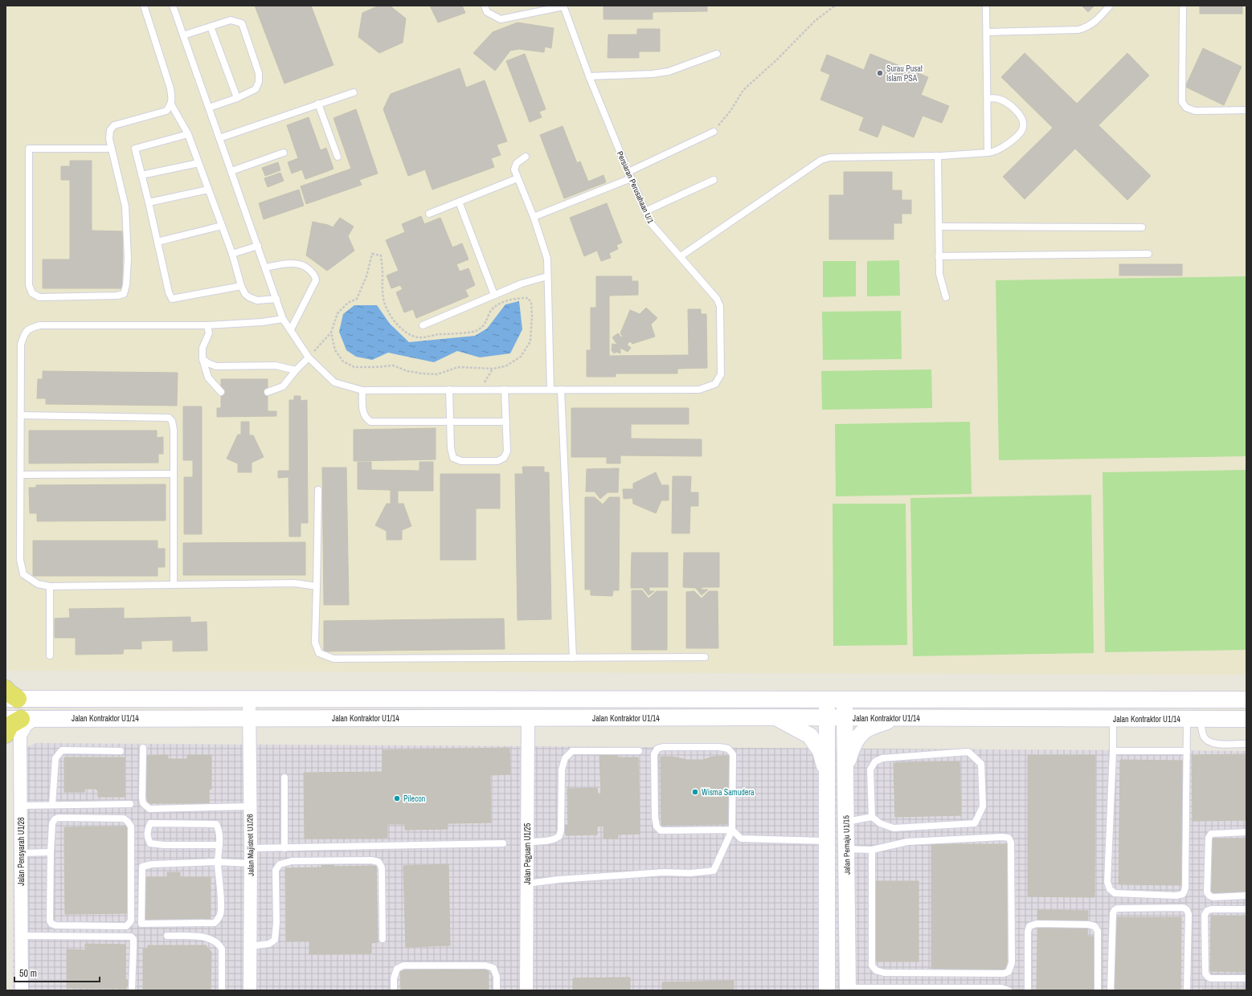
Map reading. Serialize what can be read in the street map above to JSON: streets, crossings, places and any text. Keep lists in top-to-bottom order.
{
  "streets": {
    "street": [
      "Jalan Kontraktor U1/14",
      "Jalan Majistret U1/26",
      "Jalan Pemaju U1/15",
      "Jalan Pensyarah U1/28",
      "Jalan Peguam U1/25"
    ],
    "lane": ["Persiaran Perusahaan U/1"]
  },
  "crossings": [
    ["Jalan Kontraktor U1/14", "Jalan Majistret U1/26"],
    ["Jalan Kontraktor U1/14", "Jalan Pemaju U1/15"],
    ["Jalan Kontraktor U1/14", "Jalan Pensyarah U1/28"],
    ["Jalan Kontraktor U1/14", "Jalan Peguam U1/25"]
  ],
  "places": ["Surau Pusat Islam PSA", "Wisma Samudera", "Pilecon"],
  "scale_bar": "50 m"
}
